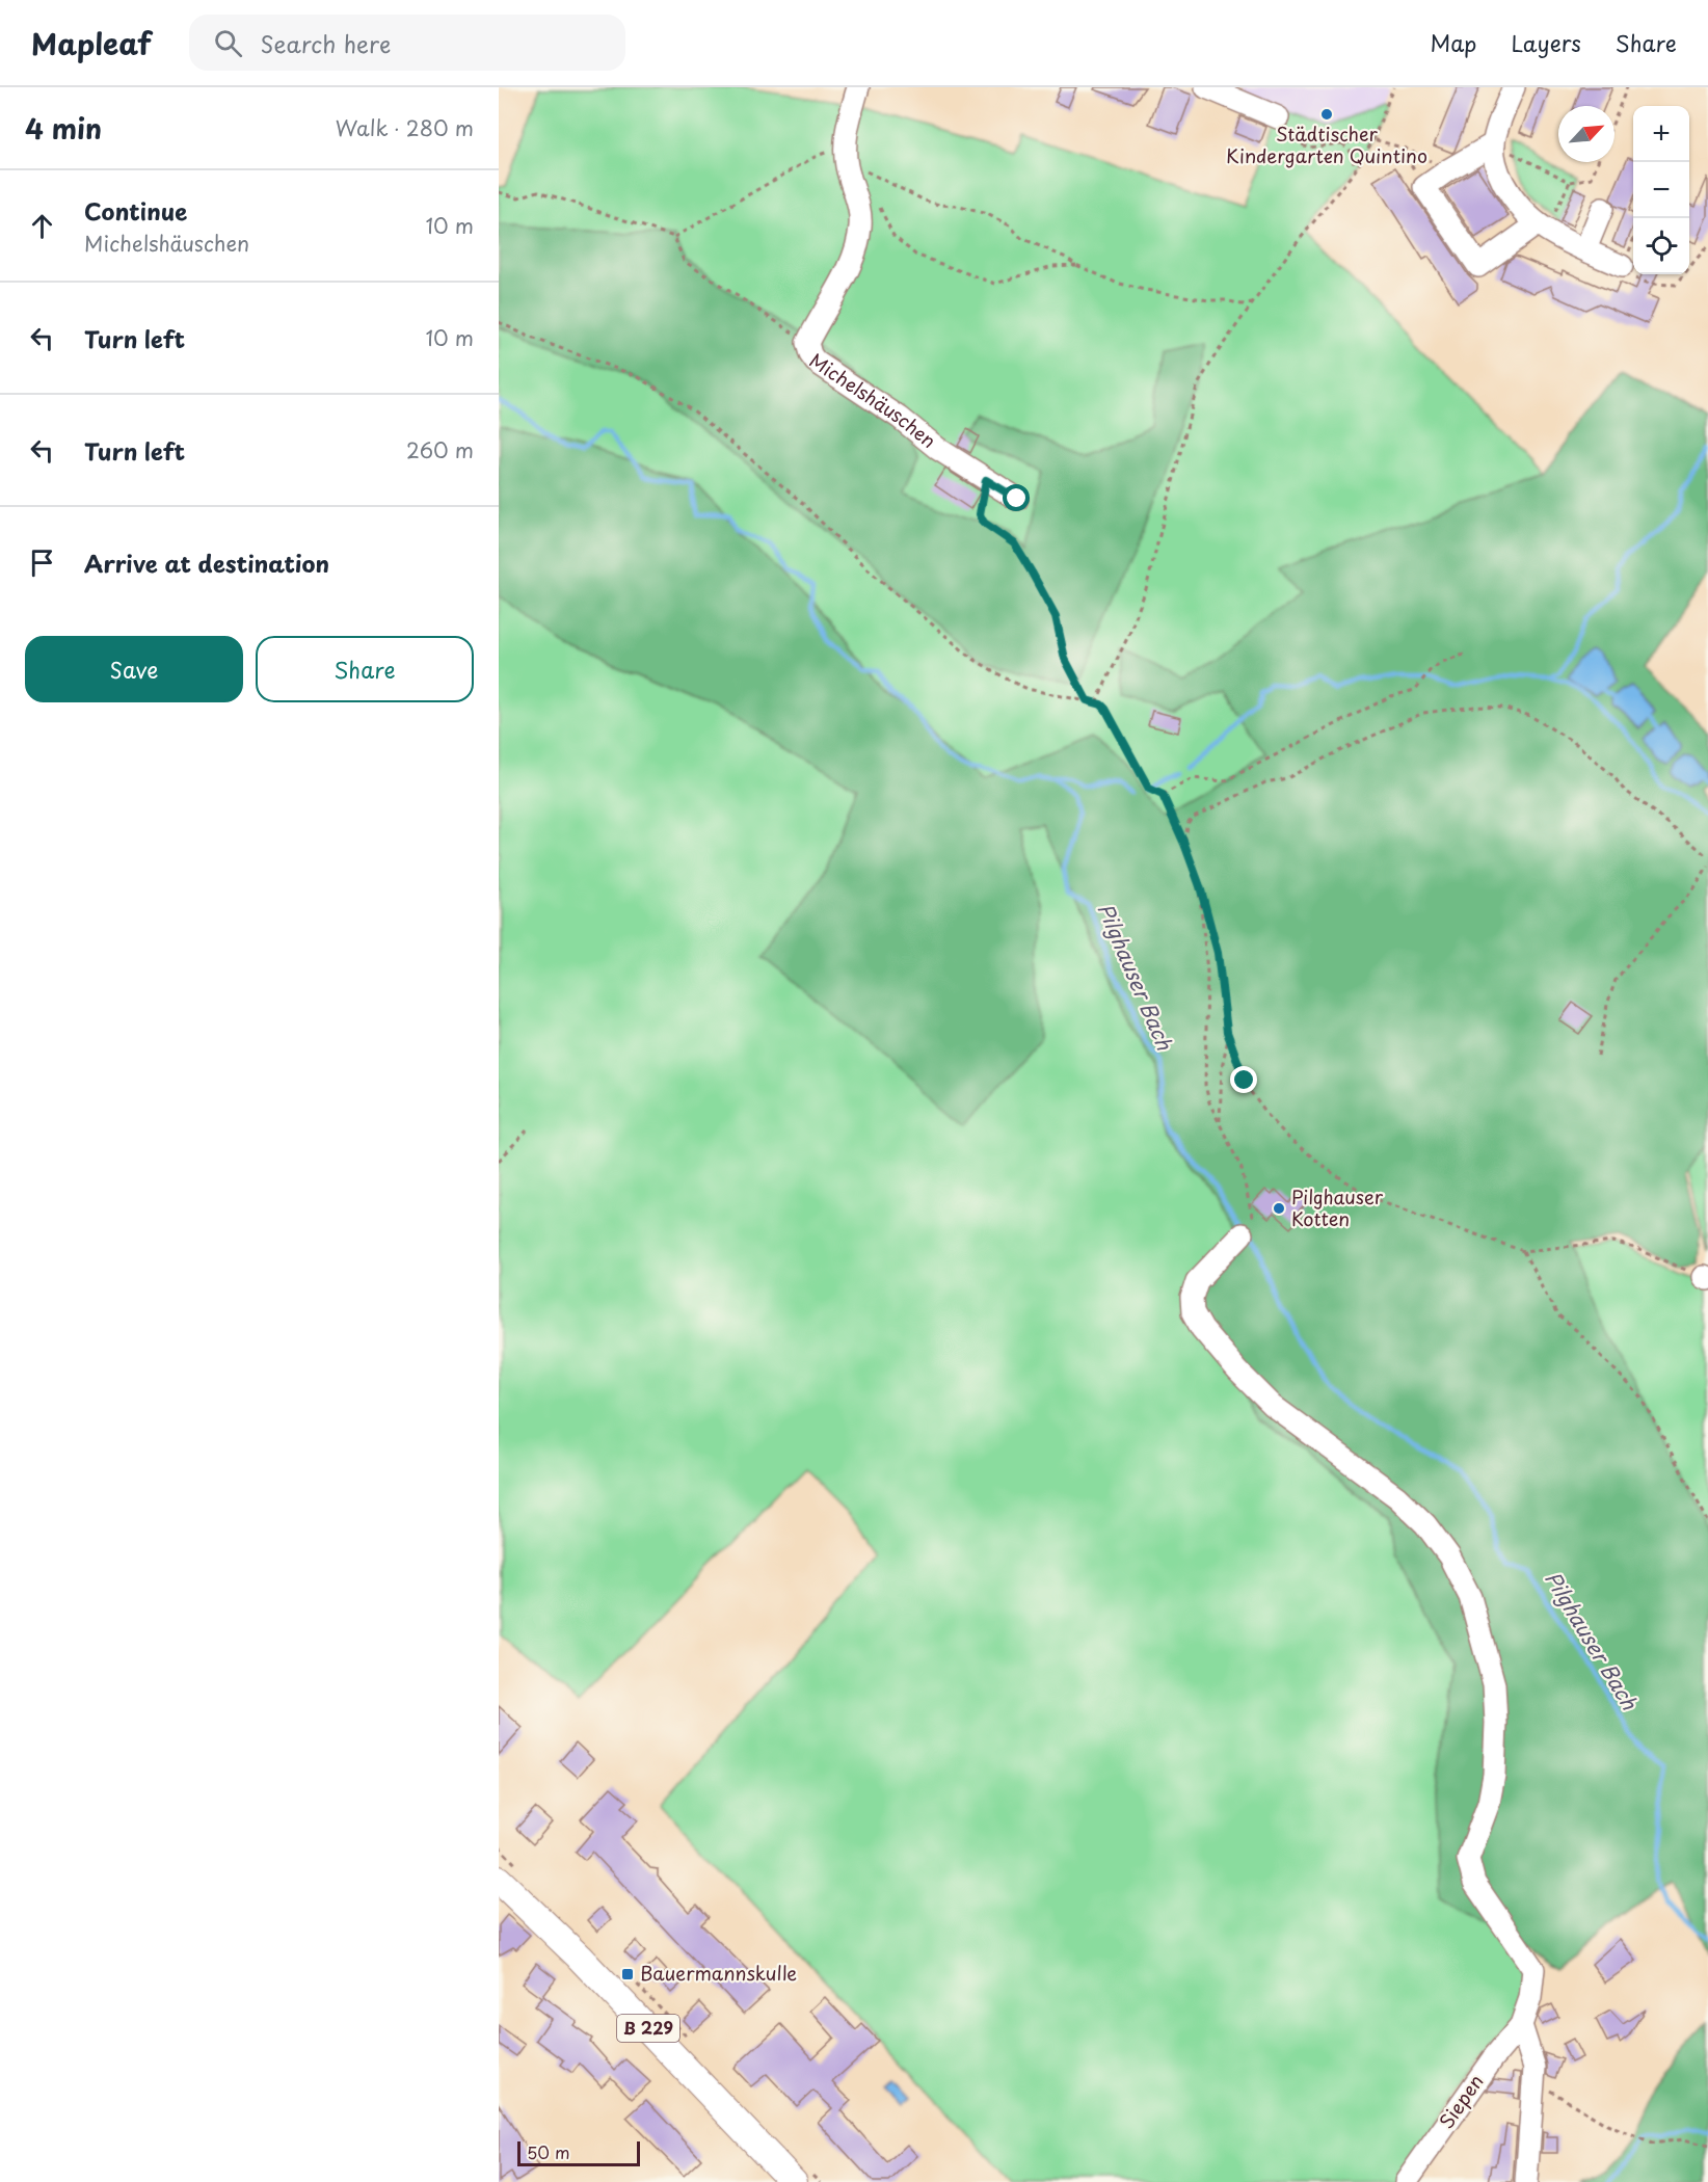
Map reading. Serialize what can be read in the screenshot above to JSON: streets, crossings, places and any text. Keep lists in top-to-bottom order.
{
  "streets": {
    "main road": ["B 229"],
    "street": ["Michelshäuschen", "Siepen"]
  },
  "water": ["Pilghauser Bach"],
  "places": {
    "other": ["Städtischer Kindergarten Quintino", "Pilghauser Kotten"],
    "transit": ["Bauermannskulle"]
  },
  "scale_bar": "50 m",
  "north": "top right",
  "page": {
    "header": "Mapleaf",
    "search": "Search here",
    "nav": ["Map", "Layers", "Share"],
    "heading": ["4 min", "Walk · 280 m"],
    "map_buttons": ["+", "−"],
    "list": [
      ["Continue", "Michelshäuschen", "10 m"],
      ["Turn left", "10 m"],
      ["Turn left", "260 m"],
      "Arrive at destination"
    ],
    "buttons": ["Save", "Share"],
    "scale": "50 m"
  }
}
